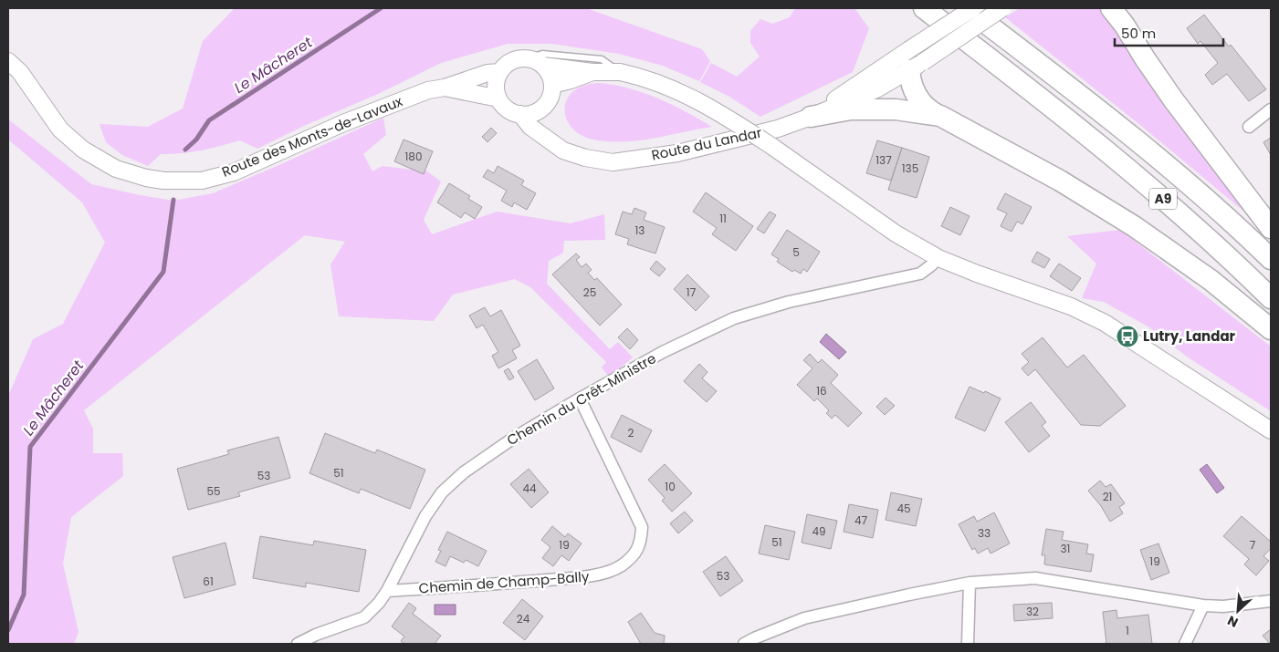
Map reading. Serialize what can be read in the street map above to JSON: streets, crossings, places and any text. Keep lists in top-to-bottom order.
{
  "streets": {
    "highway": ["A9"],
    "street": [
      "Route des Monts-de-Lavaux",
      "Route du Landar",
      "Chemin du Crêt-Ministre",
      "Chemin de Champ-Bally"
    ]
  },
  "crossings": [
    ["Route du Landar", "A9"],
    ["Chemin du Crêt-Ministre", "Chemin de Champ-Bally"]
  ],
  "water": ["Le Mâcheret"],
  "places": {
    "bus stop": ["Lutry, Landar"]
  },
  "house_numbers": [
    "180",
    "137",
    "135",
    "11",
    "13",
    "5",
    "25",
    "17",
    "16",
    "2",
    "51",
    "53",
    "10",
    "44",
    "55",
    "21",
    "45",
    "47",
    "49",
    "33",
    "51",
    "19",
    "7",
    "31",
    "19",
    "53",
    "61",
    "32",
    "24",
    "1"
  ],
  "scale_bar": "50 m",
  "north": "bottom left"
}
